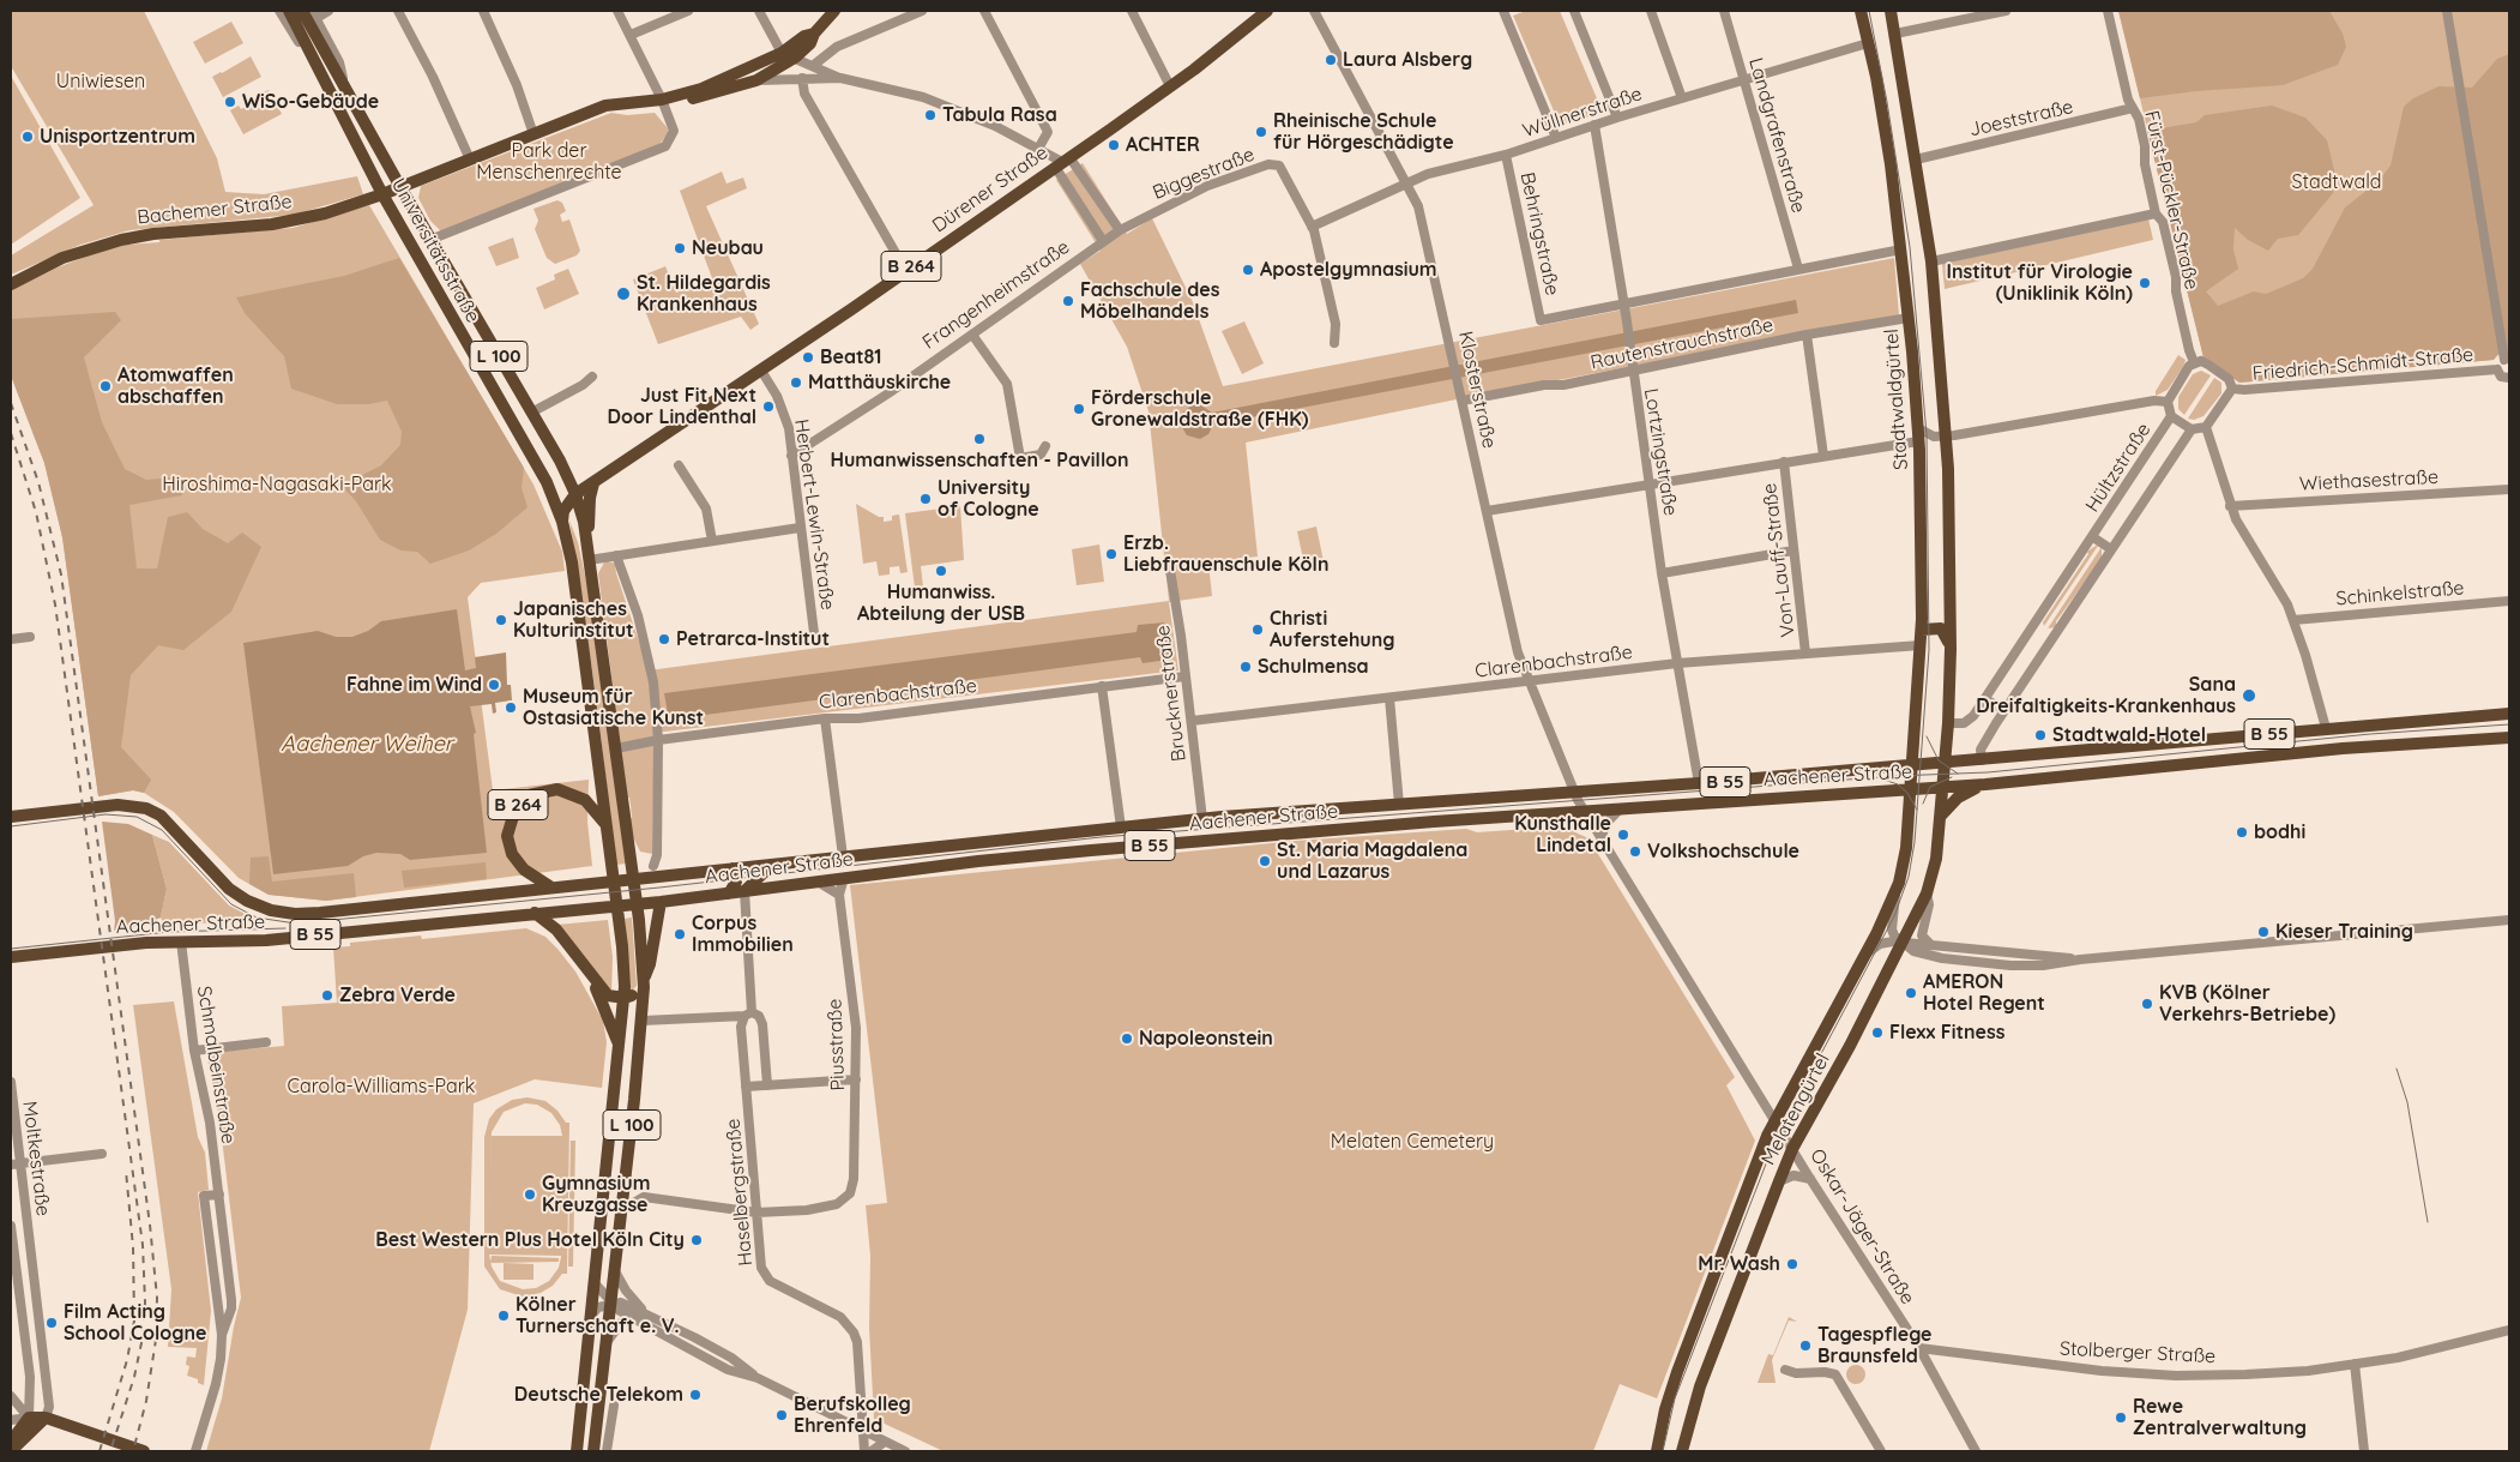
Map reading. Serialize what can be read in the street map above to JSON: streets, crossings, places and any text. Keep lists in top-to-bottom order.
{
  "streets": {
    "main road": [
      "Dürener Straße",
      "Bachemer Straße",
      "Universitätsstraße",
      "B 264",
      "L 100",
      "Stadtwaldgürtel",
      "B 55",
      "Aachener Straße",
      "Melatengürtel"
    ],
    "street": [
      "Wüllnerstraße",
      "Joeststraße",
      "Landgrafenstraße",
      "Biggestraße",
      "Fürst-Pückler-Straße",
      "Behringstraße",
      "Frangenheimstraße",
      "Rautenstrauchstraße",
      "Friedrich-Schmidt-Straße",
      "Klosterstraße",
      "Lortzingstraße",
      "Hültzstraße",
      "Wiethasestraße",
      "Herbert-Lewin-Straße",
      "Von-Lauff-Straße",
      "Schinkelstraße",
      "Clarenbachstraße",
      "Brucknerstraße",
      "Piusstraße",
      "Schmalbeinstraße",
      "Moltkestraße",
      "Haselbergstraße",
      "Oskar-Jäger-Straße",
      "Stolberger Straße"
    ]
  },
  "crossings": [
    ["Wüllnerstraße", "Landgrafenstraße"],
    ["Wüllnerstraße", "Biggestraße"],
    ["Wüllnerstraße", "Behringstraße"],
    ["Wüllnerstraße", "Klosterstraße"],
    ["Wüllnerstraße", "Stadtwaldgürtel"],
    ["Wüllnerstraße", "Lortzingstraße"],
    ["Joeststraße", "Fürst-Pückler-Straße"],
    ["Biggestraße", "Frangenheimstraße"],
    ["Dürener Straße", "Universitätsstraße"],
    ["Dürener Straße", "Herbert-Lewin-Straße"],
    ["Fürst-Pückler-Straße", "Friedrich-Schmidt-Straße"],
    ["Fürst-Pückler-Straße", "Hültzstraße"],
    ["Bachemer Straße", "Universitätsstraße"],
    ["Behringstraße", "Lortzingstraße"],
    ["Universitätsstraße", "B 264"],
    ["Universitätsstraße", "L 100"],
    ["Universitätsstraße", "Clarenbachstraße"],
    ["Universitätsstraße", "Aachener Straße"],
    ["B 264", "Aachener Straße"],
    ["Frangenheimstraße", "Herbert-Lewin-Straße"],
    ["Rautenstrauchstraße", "Klosterstraße"],
    ["Rautenstrauchstraße", "Stadtwaldgürtel"],
    ["Rautenstrauchstraße", "Lortzingstraße"],
    ["L 100", "Aachener Straße"],
    ["Friedrich-Schmidt-Straße", "Hültzstraße"],
    ["Klosterstraße", "Clarenbachstraße"],
    ["Klosterstraße", "Aachener Straße"],
    ["Klosterstraße", "Oskar-Jäger-Straße"],
    ["Stadtwaldgürtel", "Clarenbachstraße"],
    ["Stadtwaldgürtel", "Aachener Straße"],
    ["Stadtwaldgürtel", "Melatengürtel"],
    ["Lortzingstraße", "Clarenbachstraße"],
    ["Lortzingstraße", "Aachener Straße"],
    ["Hültzstraße", "Aachener Straße"],
    ["Von-Lauff-Straße", "Clarenbachstraße"],
    ["Clarenbachstraße", "Brucknerstraße"],
    ["Brucknerstraße", "Aachener Straße"],
    ["Aachener Straße", "Piusstraße"],
    ["Aachener Straße", "Schmalbeinstraße"],
    ["Aachener Straße", "Melatengürtel"],
    ["Aachener Straße", "Haselbergstraße"],
    ["Aachener Straße", "Oskar-Jäger-Straße"],
    ["Piusstraße", "Haselbergstraße"],
    ["Melatengürtel", "Oskar-Jäger-Straße"],
    ["Oskar-Jäger-Straße", "Stolberger Straße"]
  ],
  "water": ["Aachener Weiher"],
  "parks": [
    "Uniwiesen",
    "Park der Menschenrechte",
    "Stadtwald",
    "Hiroshima-Nagasaki-Park",
    "Carola-Williams-Park",
    "Melaten Cemetery"
  ],
  "places": [
    "Laura Alsberg",
    "WiSo-Gebäude",
    "Tabula Rasa",
    "Rheinische Schule für Hörgeschädigte",
    "Unisportzentrum",
    "ACHTER",
    "Neubau",
    "Apostelgymnasium",
    "Institut für Virologie (Uniklinik Köln)",
    "St. Hildegardis Krankenhaus",
    "Fachschule des Möbelhandels",
    "Beat81",
    "Matthäuskirche",
    "Atomwaffen abschaffen",
    "Just Fit Next Door Lindenthal",
    "Förderschule Gronewaldstraße (FHK)",
    "Humanwissenschaften - Pavillon",
    "University of Cologne",
    "Erzb. Liebfrauenschule Köln",
    "Humanwiss. Abteilung der USB",
    "Japanisches Kulturinstitut",
    "Christi Auferstehung",
    "Petrarca-Institut",
    "Schulmensa",
    "Fahne im Wind",
    "Sana Dreifaltigkeits-Krankenhaus",
    "Museum für Ostasiatische Kunst",
    "Stadtwald-Hotel",
    "bodhi",
    "Kunsthalle Lindetal",
    "Volkshochschule",
    "St. Maria Magdalena und Lazarus",
    "Kieser Training",
    "Corpus Immobilien",
    "AMERON Hotel Regent",
    "Zebra Verde",
    "KVB (Kölner Verkehrs-Betriebe)",
    "Flexx Fitness",
    "Napoleonstein",
    "Gymnasium Kreuzgasse",
    "Best Western Plus Hotel Köln City",
    "Mr. Wash",
    "Kölner Turnerschaft e. V.",
    "Film Acting School Cologne",
    "Tagespflege Braunsfeld",
    "Deutsche Telekom",
    "Berufskolleg Ehrenfeld",
    "Rewe Zentralverwaltung"
  ]
}
